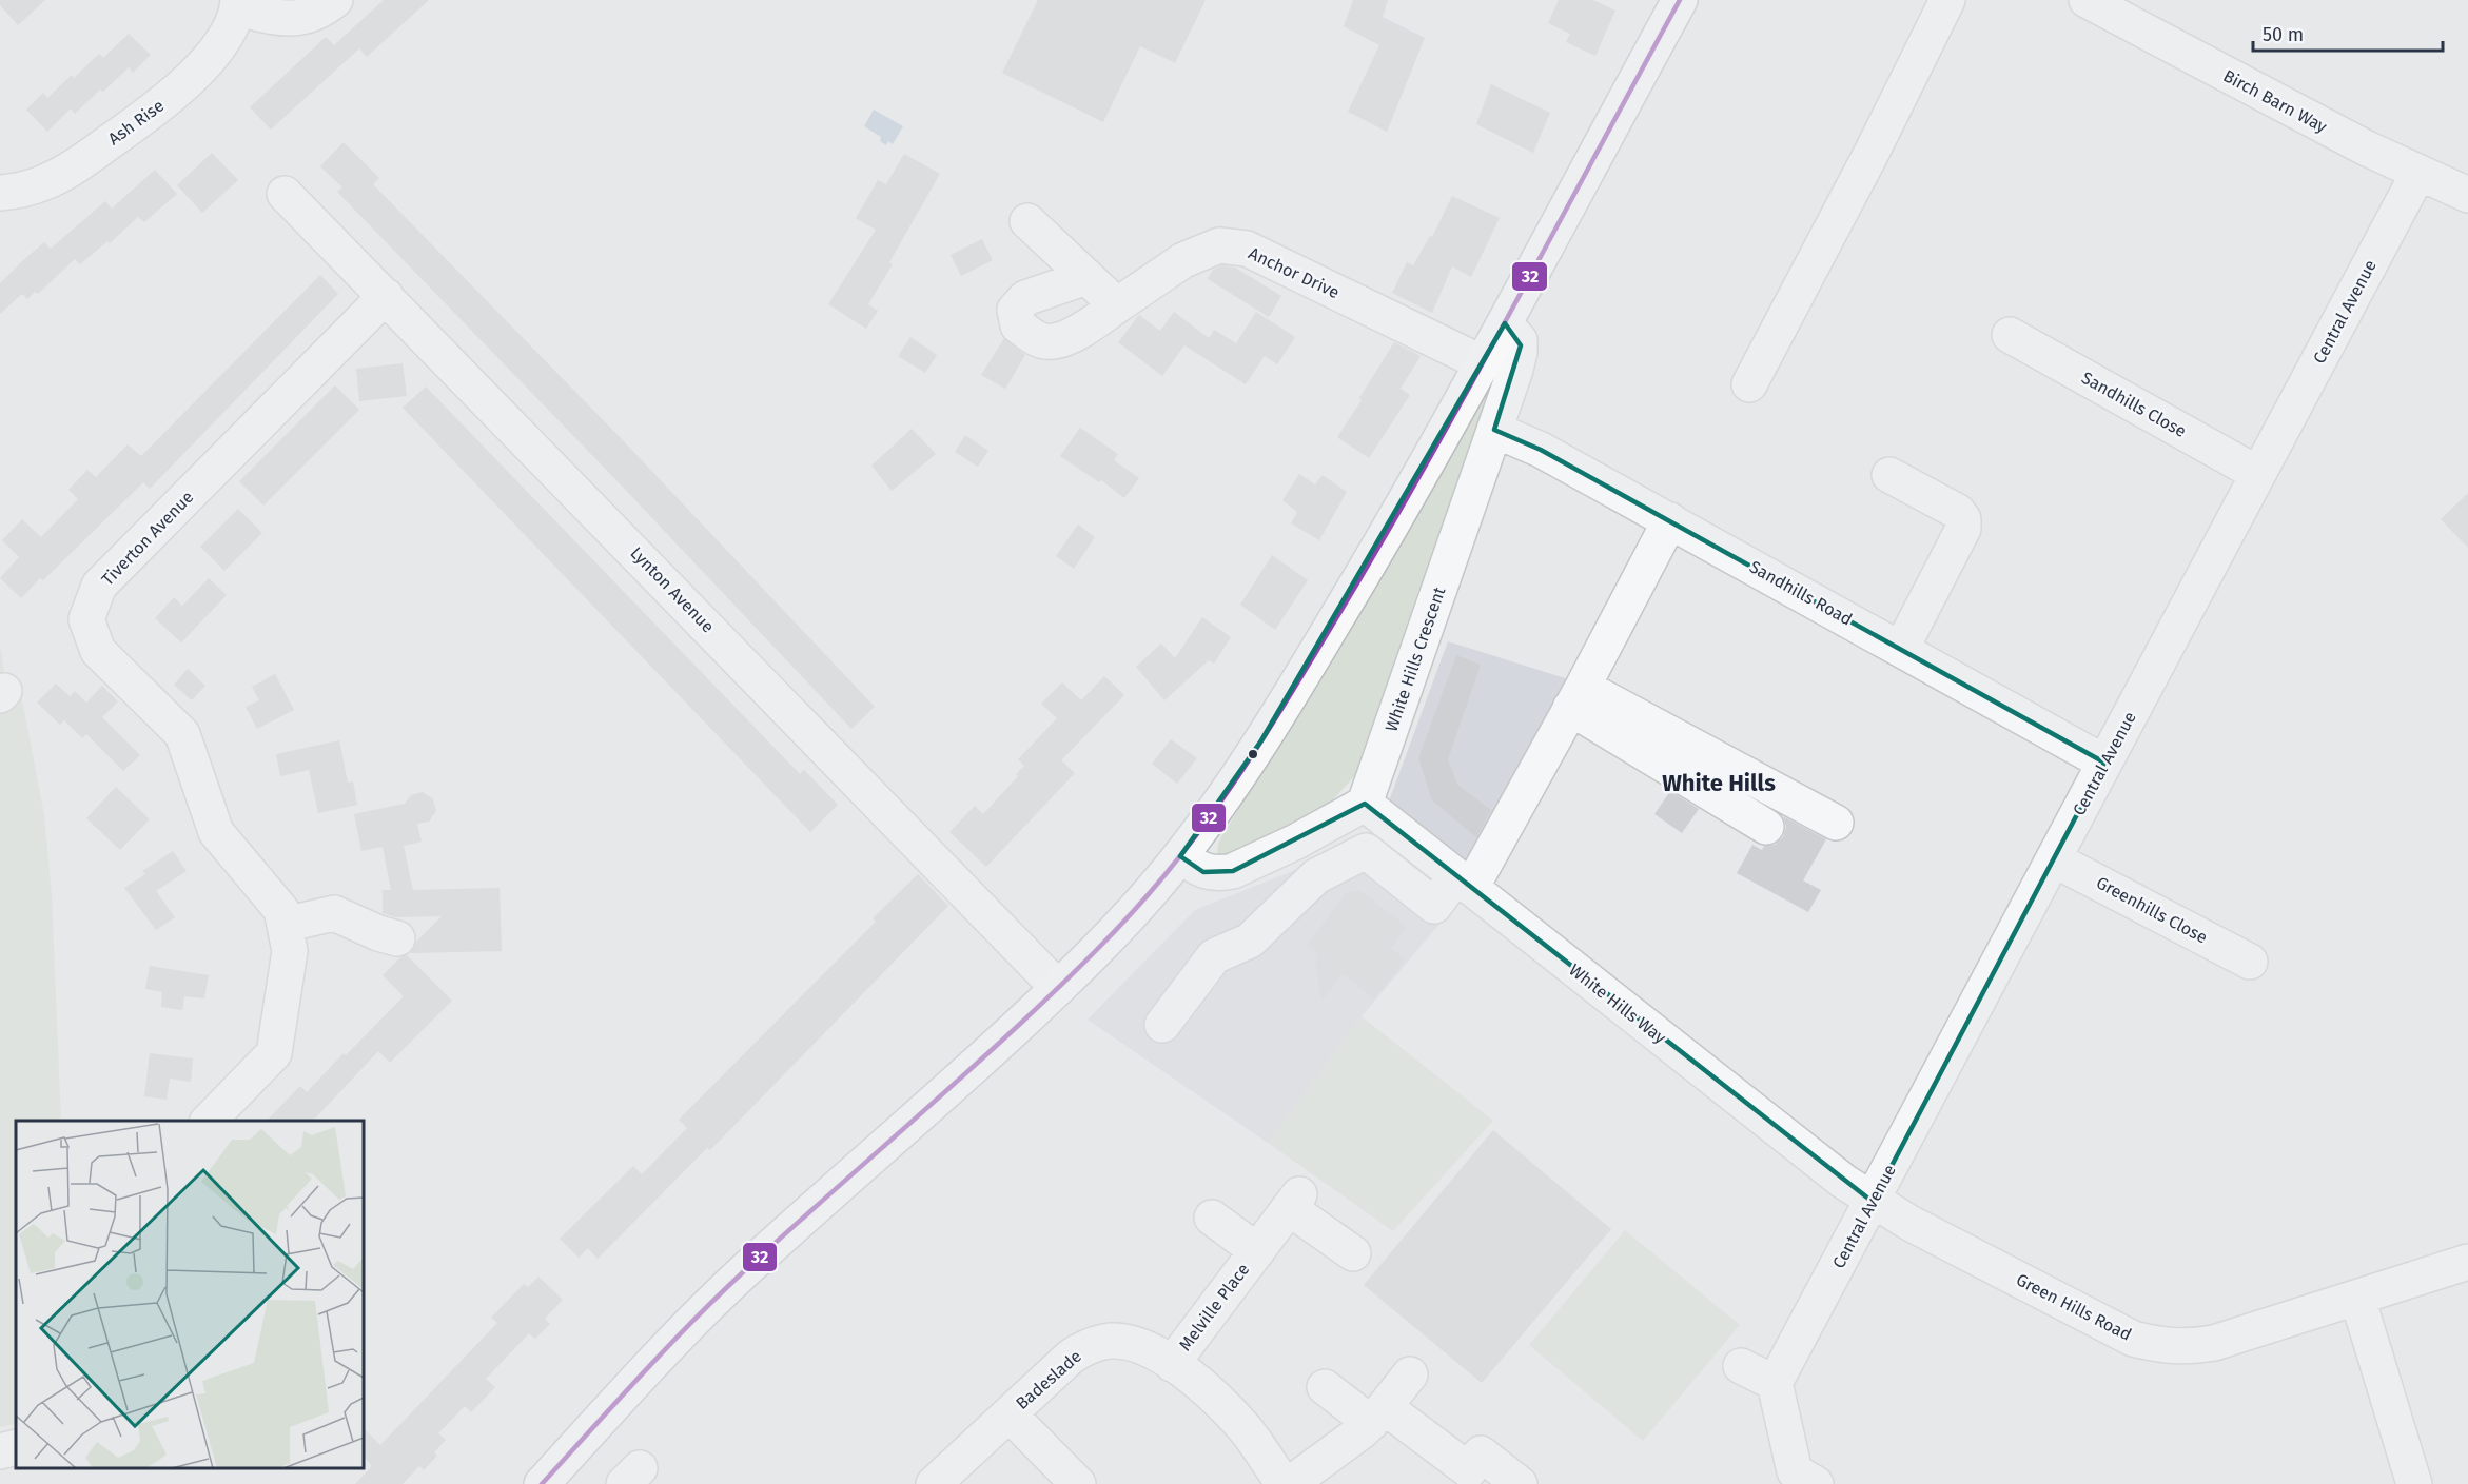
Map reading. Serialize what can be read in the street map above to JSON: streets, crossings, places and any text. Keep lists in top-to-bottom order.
{
  "streets": {
    "street": [
      "Birch Barn Way",
      "Ash Rise",
      "Anchor Drive",
      "Central Avenue",
      "Sandhills Close",
      "Tiverton Avenue",
      "Lynton Avenue",
      "Sandhills Road",
      "White Hills Crescent",
      "Greenhills Close",
      "White Hills Way",
      "Melville Place",
      "Green Hills Road",
      "Badeslade"
    ]
  },
  "crossings": [
    ["Birch Barn Way", "Central Avenue"],
    ["Central Avenue", "Sandhills Close"],
    ["Central Avenue", "Sandhills Road"],
    ["Central Avenue", "Greenhills Close"],
    ["Central Avenue", "White Hills Way"],
    ["Central Avenue", "Green Hills Road"],
    ["Tiverton Avenue", "Lynton Avenue"],
    ["Sandhills Road", "White Hills Crescent"],
    ["White Hills Crescent", "White Hills Way"],
    ["White Hills Way", "Green Hills Road"],
    ["Melville Place", "Badeslade"]
  ],
  "districts": ["White Hills"],
  "lines": ["transit line 32"],
  "scale_bar": "50 m"
}
